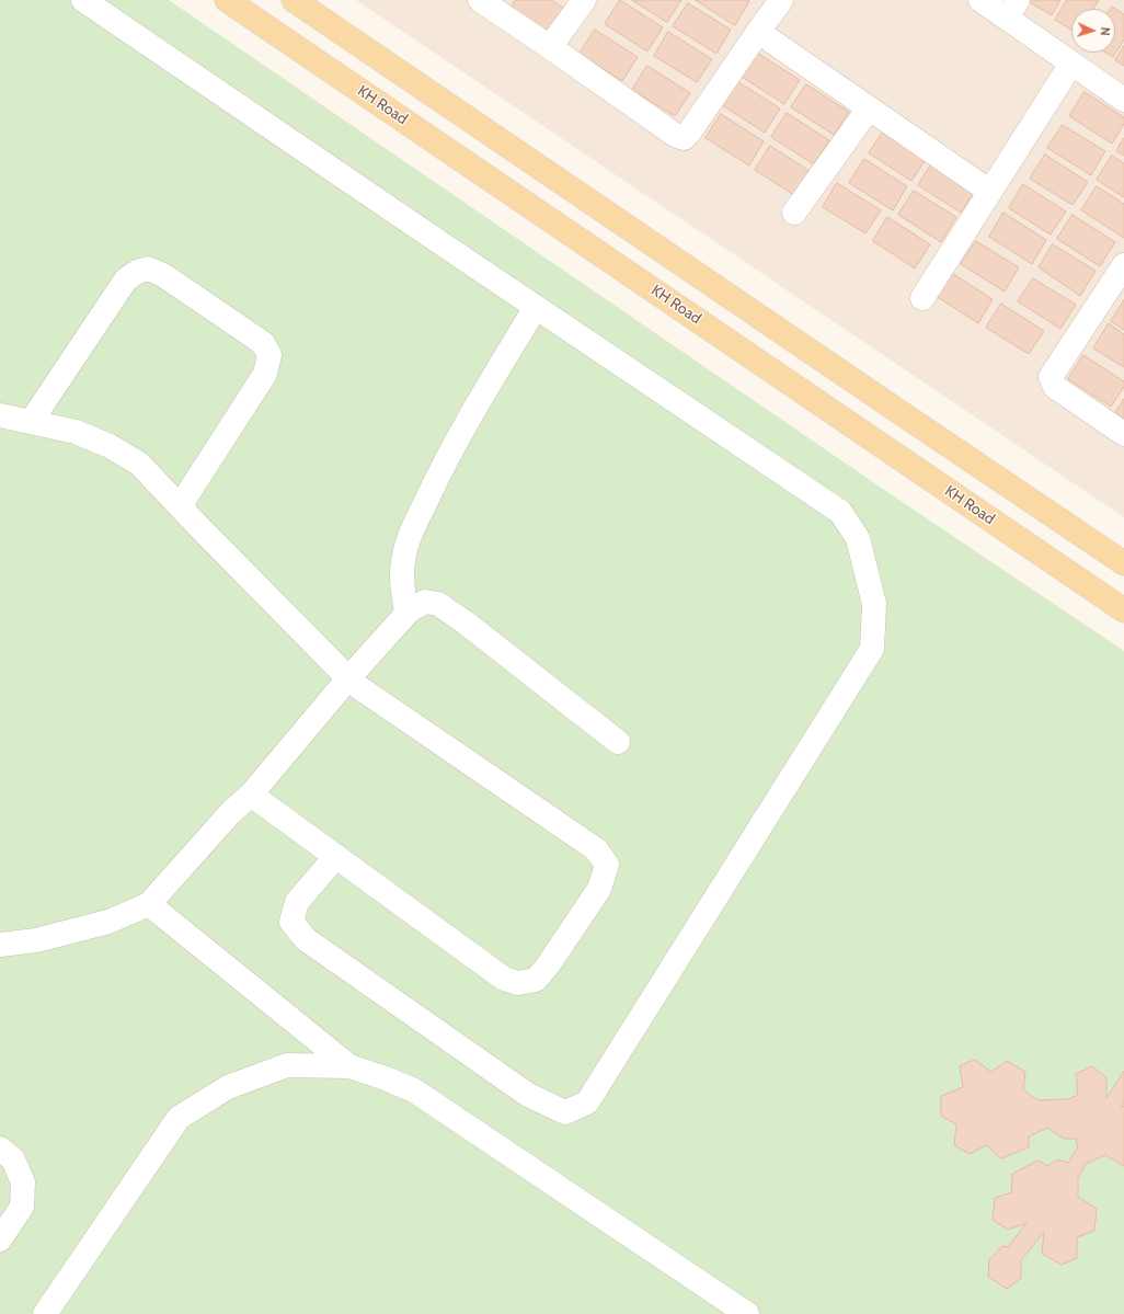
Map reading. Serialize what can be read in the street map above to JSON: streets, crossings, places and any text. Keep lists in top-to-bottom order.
{
  "streets": {
    "main road": ["KH Road"]
  },
  "north": "right"
}
